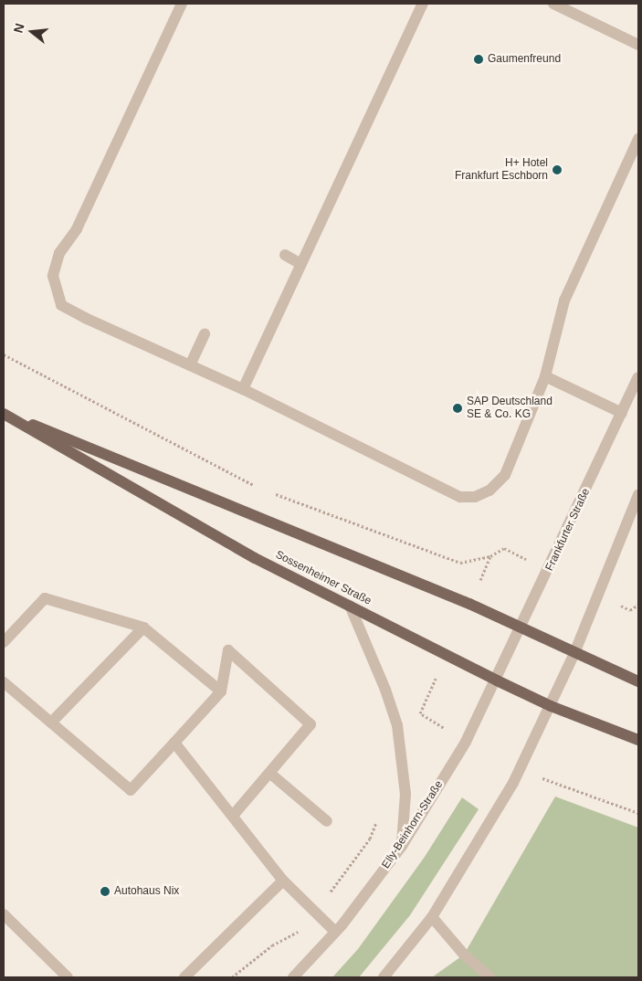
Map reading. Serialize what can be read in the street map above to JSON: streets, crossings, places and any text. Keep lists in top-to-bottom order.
{
  "streets": {
    "main road": ["Sossenheimer Straße"],
    "street": ["Frankfurter Straße", "Elly-Beinhorn-Straße"]
  },
  "crossings": [
    ["Frankfurter Straße", "Sossenheimer Straße"],
    ["Frankfurter Straße", "Elly-Beinhorn-Straße"],
    ["Sossenheimer Straße", "Elly-Beinhorn-Straße"]
  ],
  "places": [
    "Gaumenfreund",
    "H+ Hotel Frankfurt Eschborn",
    "SAP Deutschland SE & Co. KG",
    "Autohaus Nix"
  ],
  "north": "left"
}
